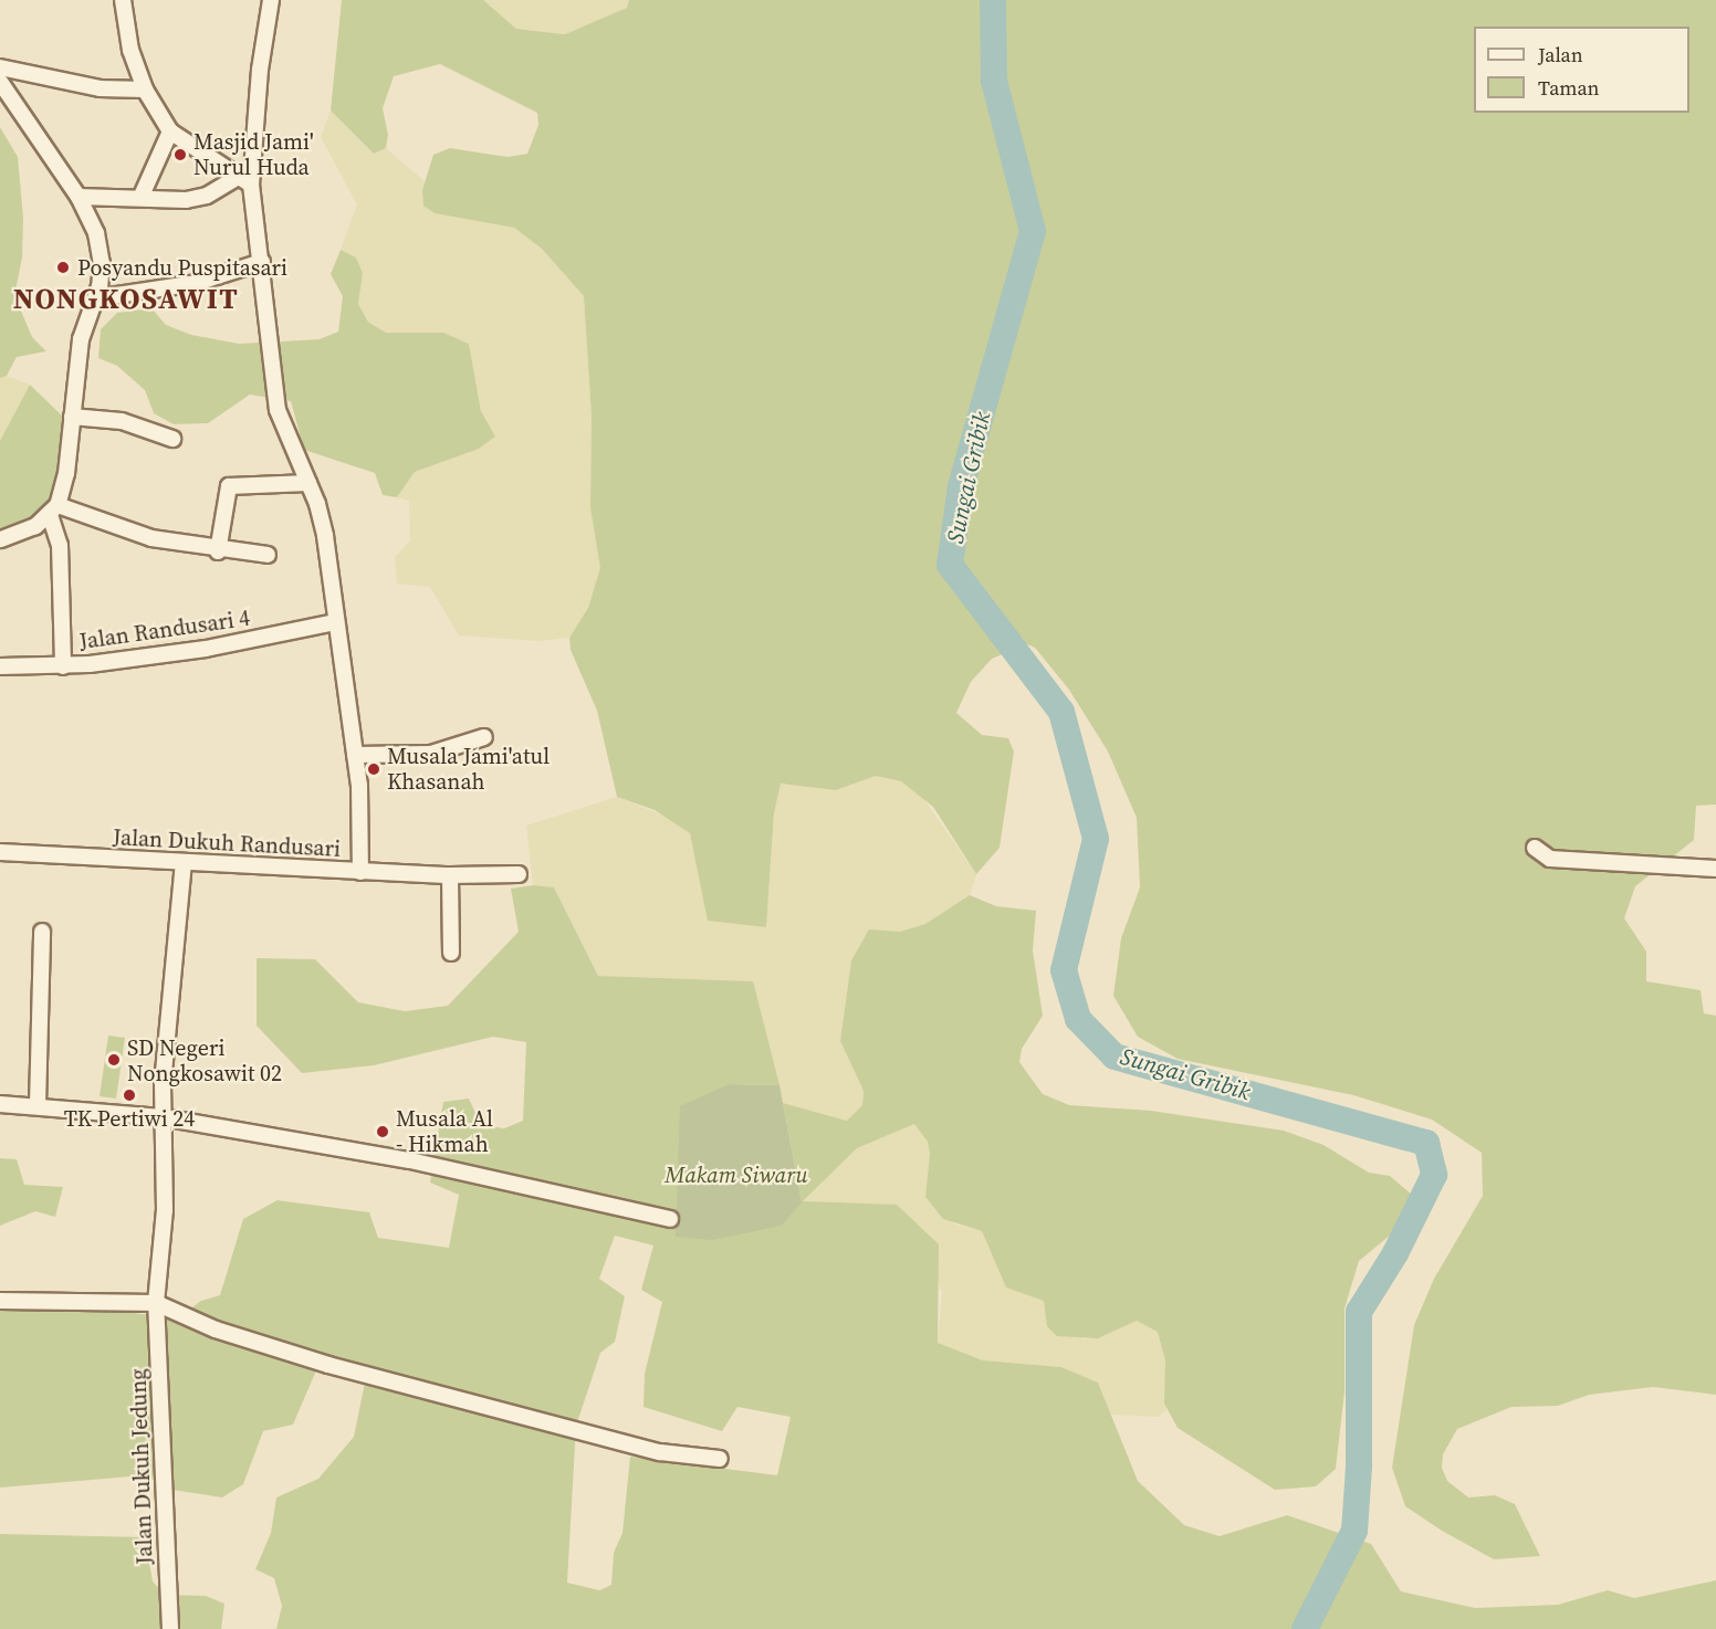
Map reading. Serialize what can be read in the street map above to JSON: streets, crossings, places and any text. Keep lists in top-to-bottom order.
{
  "streets": {
    "street": ["Jalan Randusari 4", "Jalan Dukuh Randusari", "Jalan Dukuh Jedung"]
  },
  "crossings": [
    ["Jalan Randusari 4", "Jalan Dukuh Randusari"],
    ["Jalan Dukuh Randusari", "Jalan Dukuh Jedung"]
  ],
  "districts": ["NONGKOSAWIT"],
  "water": ["Sungai Gribik"],
  "parks": ["Makam Siwaru"],
  "places": [
    "Masjid Jami' Nurul Huda",
    "Posyandu Puspitasari",
    "Musala Jami'atul Khasanah",
    "SD Negeri Nongkosawit 02",
    "TK Pertiwi 24",
    "Musala Al - Hikmah"
  ],
  "legend": ["Jalan", "Taman"]
}
